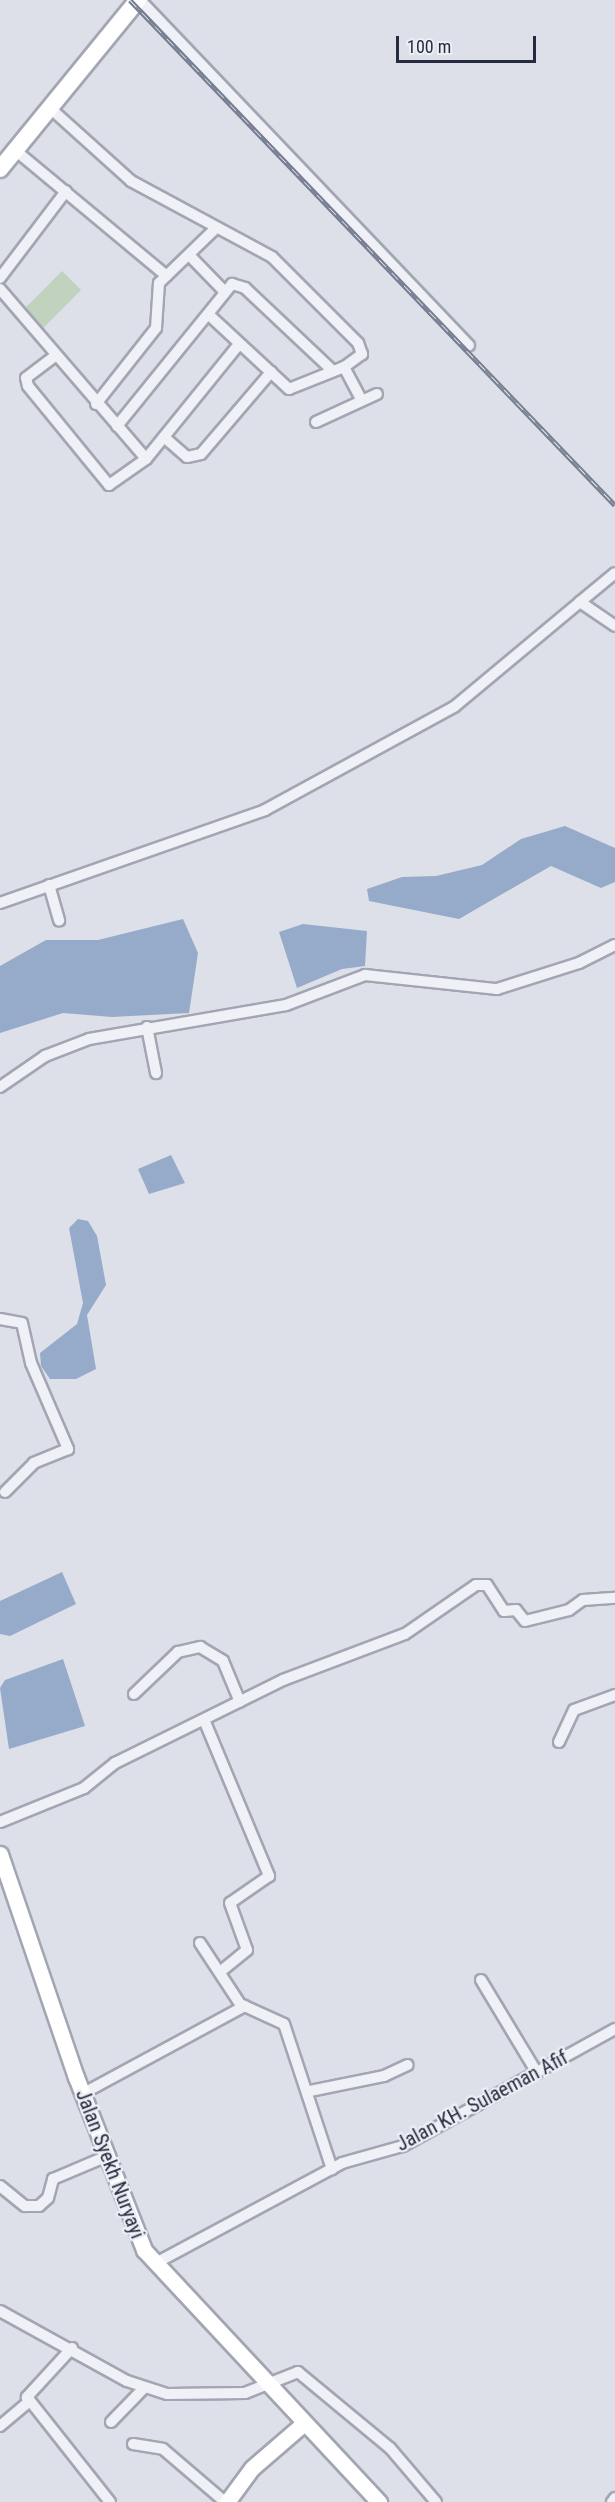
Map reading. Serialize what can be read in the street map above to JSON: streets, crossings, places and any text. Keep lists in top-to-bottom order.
{
  "streets": {
    "main road": ["Jalan Syekh Nuryayi"],
    "street": ["Jalan KH. Sulaeman Afif"]
  },
  "crossings": [
    ["Jalan KH. Sulaeman Afif", "Jalan Syekh Nuryayi"]
  ],
  "scale_bar": "100 m"
}
